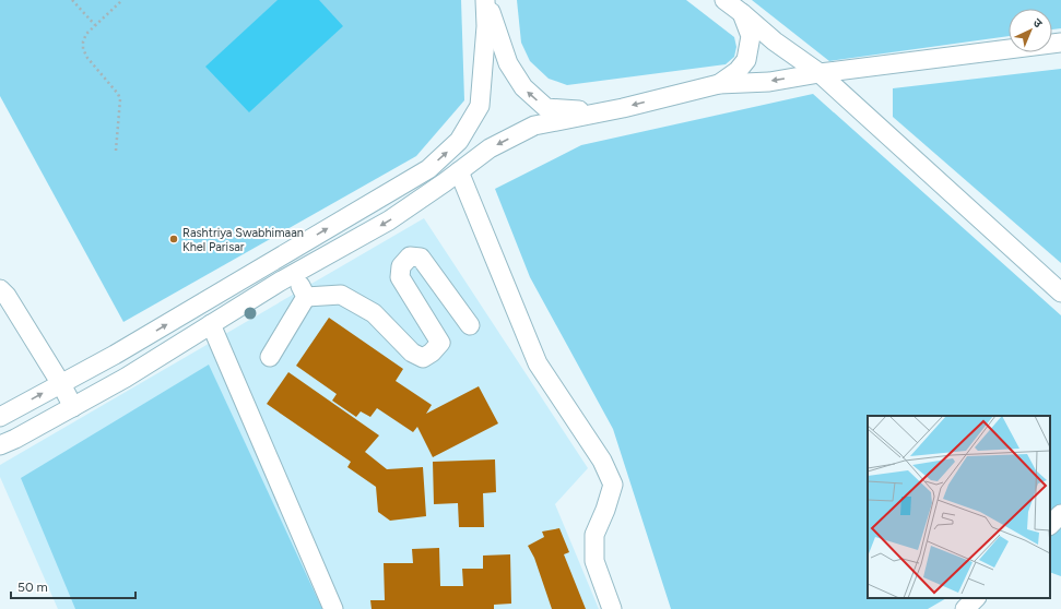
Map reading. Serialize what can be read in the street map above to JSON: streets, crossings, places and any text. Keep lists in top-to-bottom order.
{
  "places": ["Rashtriya Swabhimaan Khel Parisar"],
  "scale_bar": "50 m",
  "north": "top right"
}
